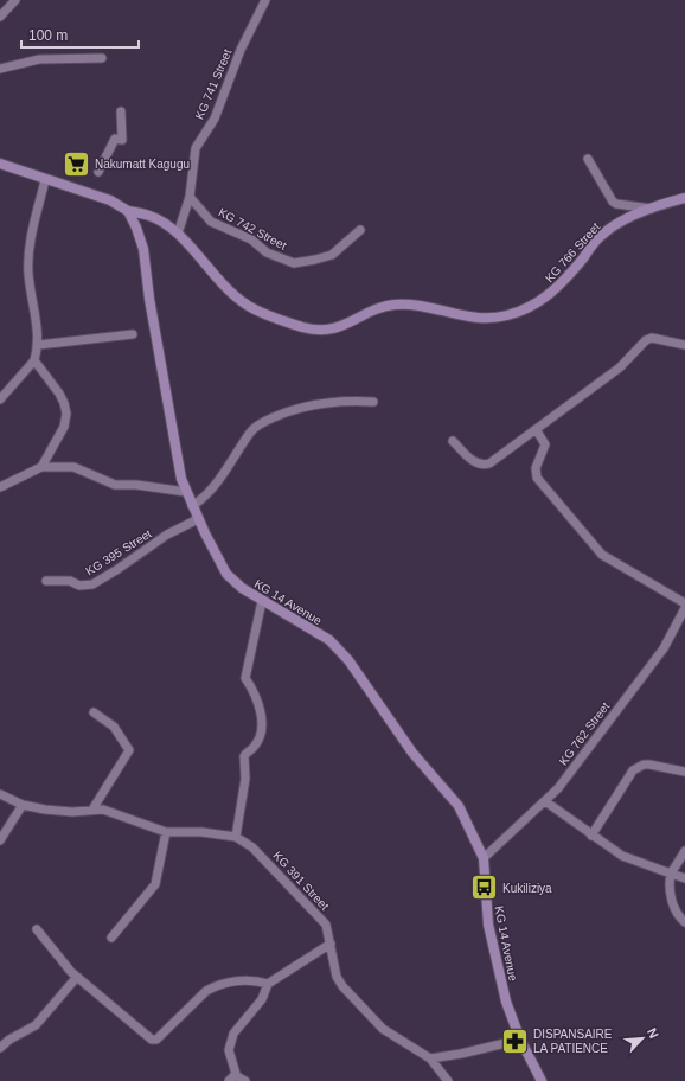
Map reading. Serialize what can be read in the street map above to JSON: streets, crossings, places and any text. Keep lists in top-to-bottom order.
{
  "streets": {
    "main road": ["KG 766 Street", "KG 14 Avenue"],
    "street": [
      "KG 741 Street",
      "KG 742 Street",
      "KG 395 Street",
      "KG 762 Street",
      "KG 391 Street"
    ]
  },
  "crossings": [
    ["KG 741 Street", "KG 742 Street"],
    ["KG 741 Street", "KG 766 Street"],
    ["KG 766 Street", "KG 14 Avenue"],
    ["KG 395 Street", "KG 14 Avenue"],
    ["KG 14 Avenue", "KG 762 Street"]
  ],
  "places": {
    "supermarket": ["Nakumatt Kagugu"],
    "bus stop": ["Kukiliziya"],
    "pharmacy": ["DISPANSAIRE LA PATIENCE"]
  },
  "scale_bar": "100 m",
  "north": "top right"
}
